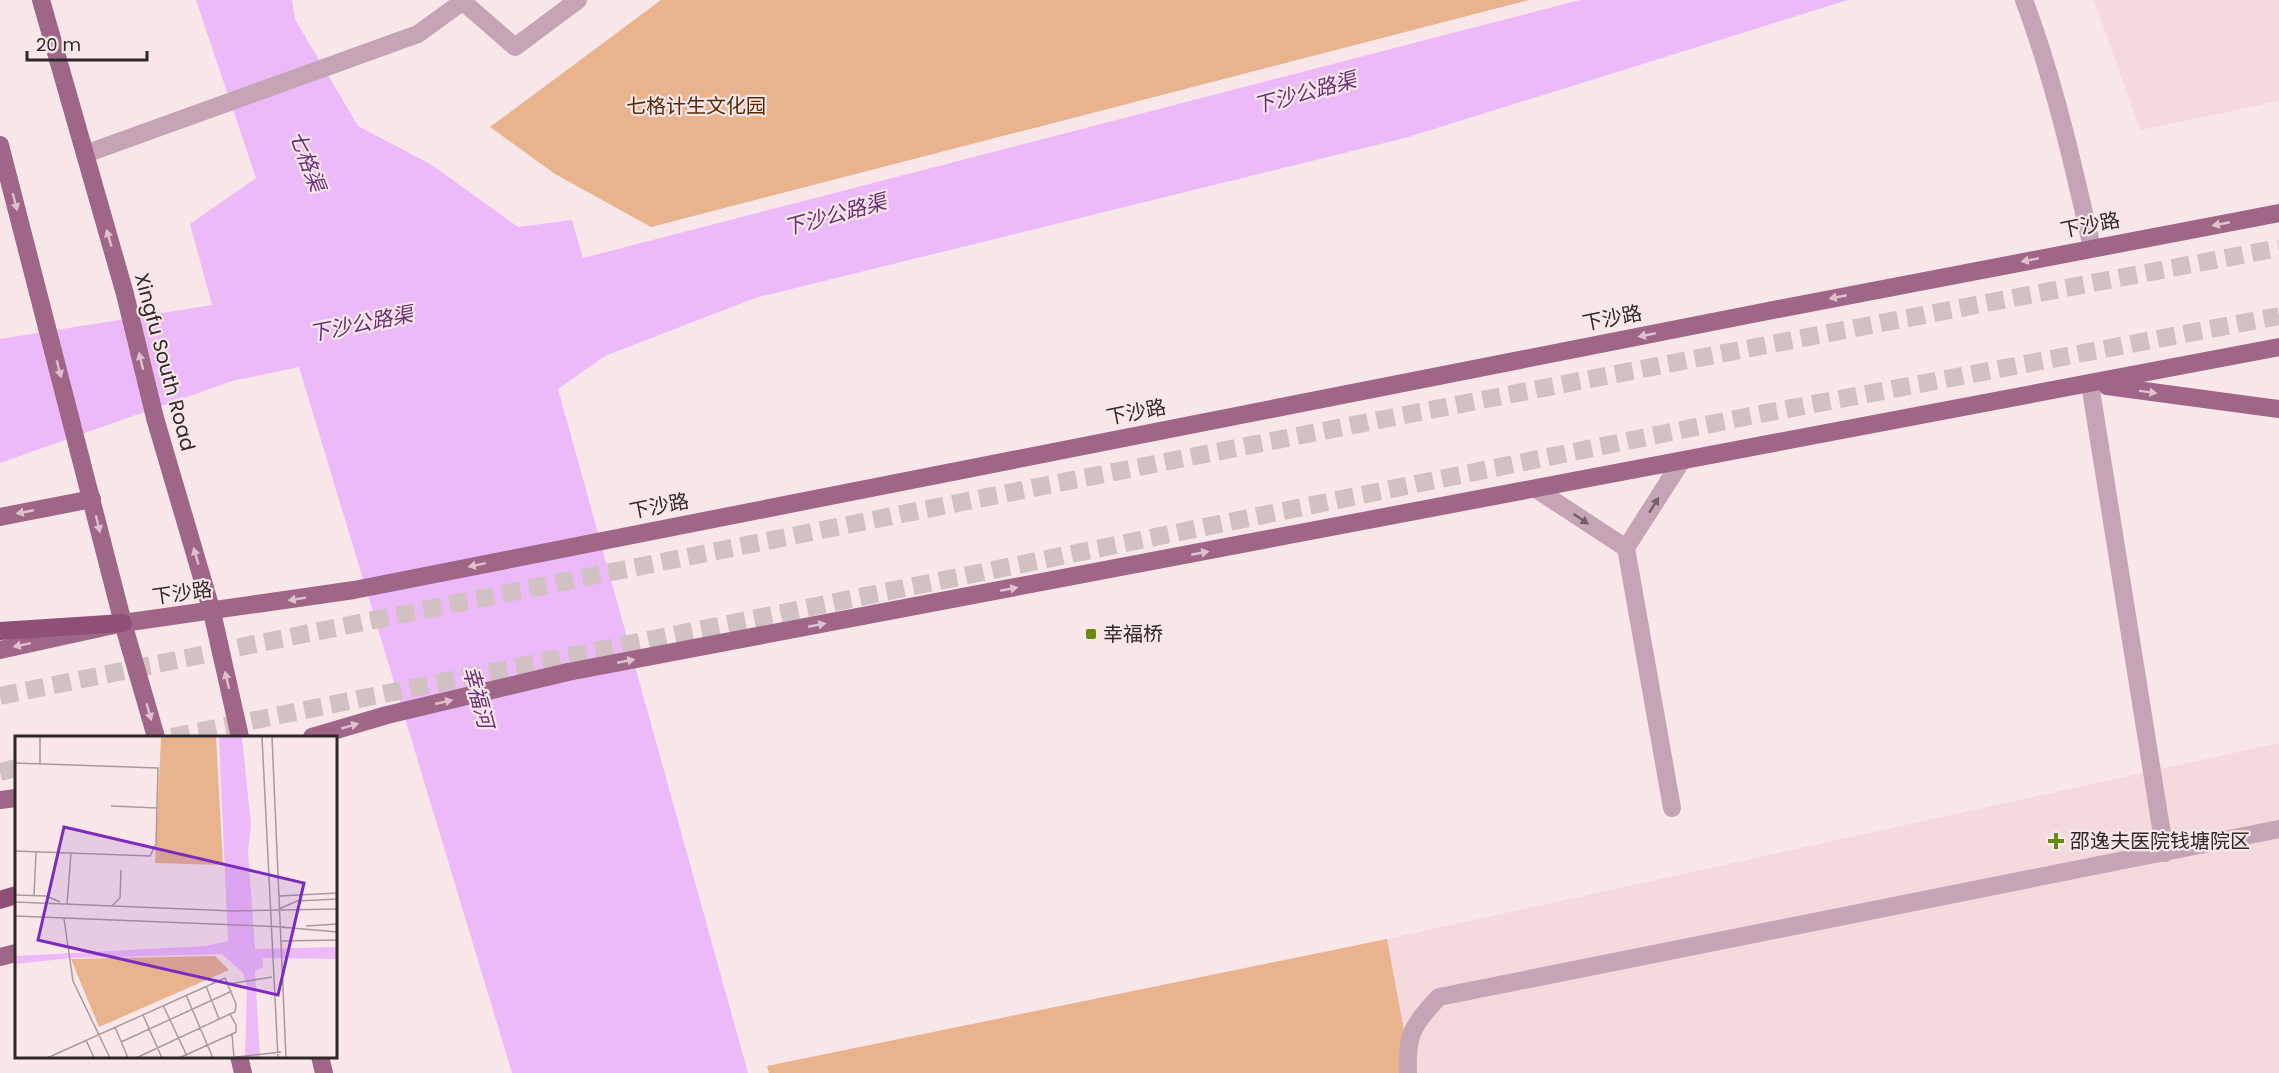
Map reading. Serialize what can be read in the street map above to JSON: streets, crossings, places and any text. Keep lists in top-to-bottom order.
{
  "streets": {
    "main road": ["下沙路", "Xingfu South Road"]
  },
  "crossings": [
    ["下沙路", "Xingfu South Road"]
  ],
  "water": ["下沙公路渠", "七格渠", "幸福河"],
  "parks": ["七格计生文化园"],
  "places": {
    "transit": ["幸福桥"],
    "health": ["邵逸夫医院钱塘院区"]
  },
  "scale_bar": "20 m"
}
